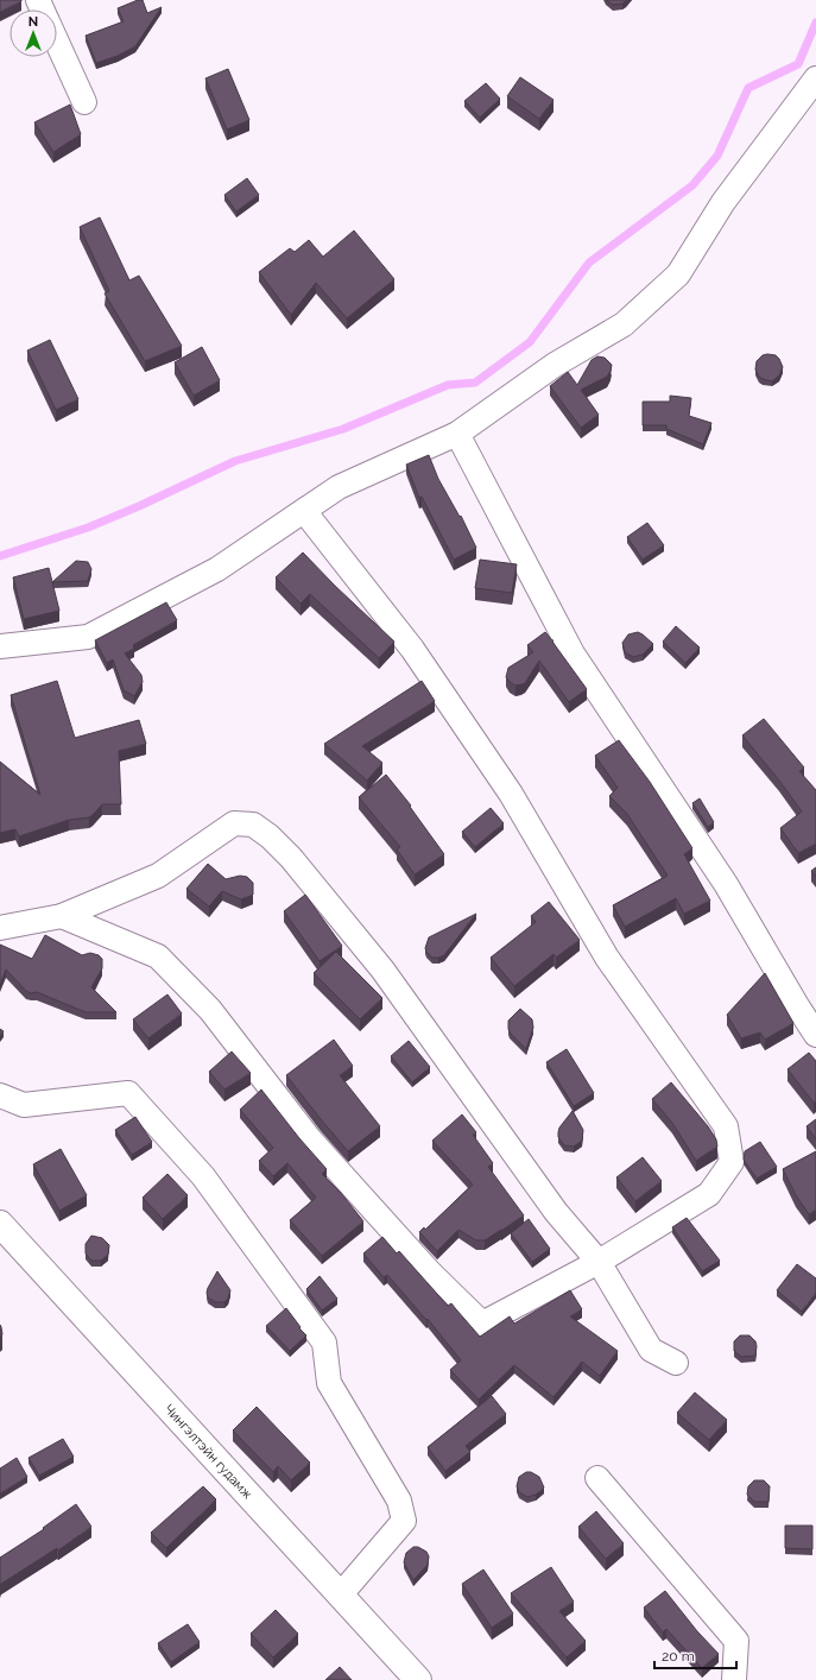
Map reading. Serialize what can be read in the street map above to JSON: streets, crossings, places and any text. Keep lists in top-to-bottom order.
{
  "streets": {
    "main road": ["Чингэлтэйн гудамж"]
  },
  "scale_bar": "20 m",
  "north": "top"
}
